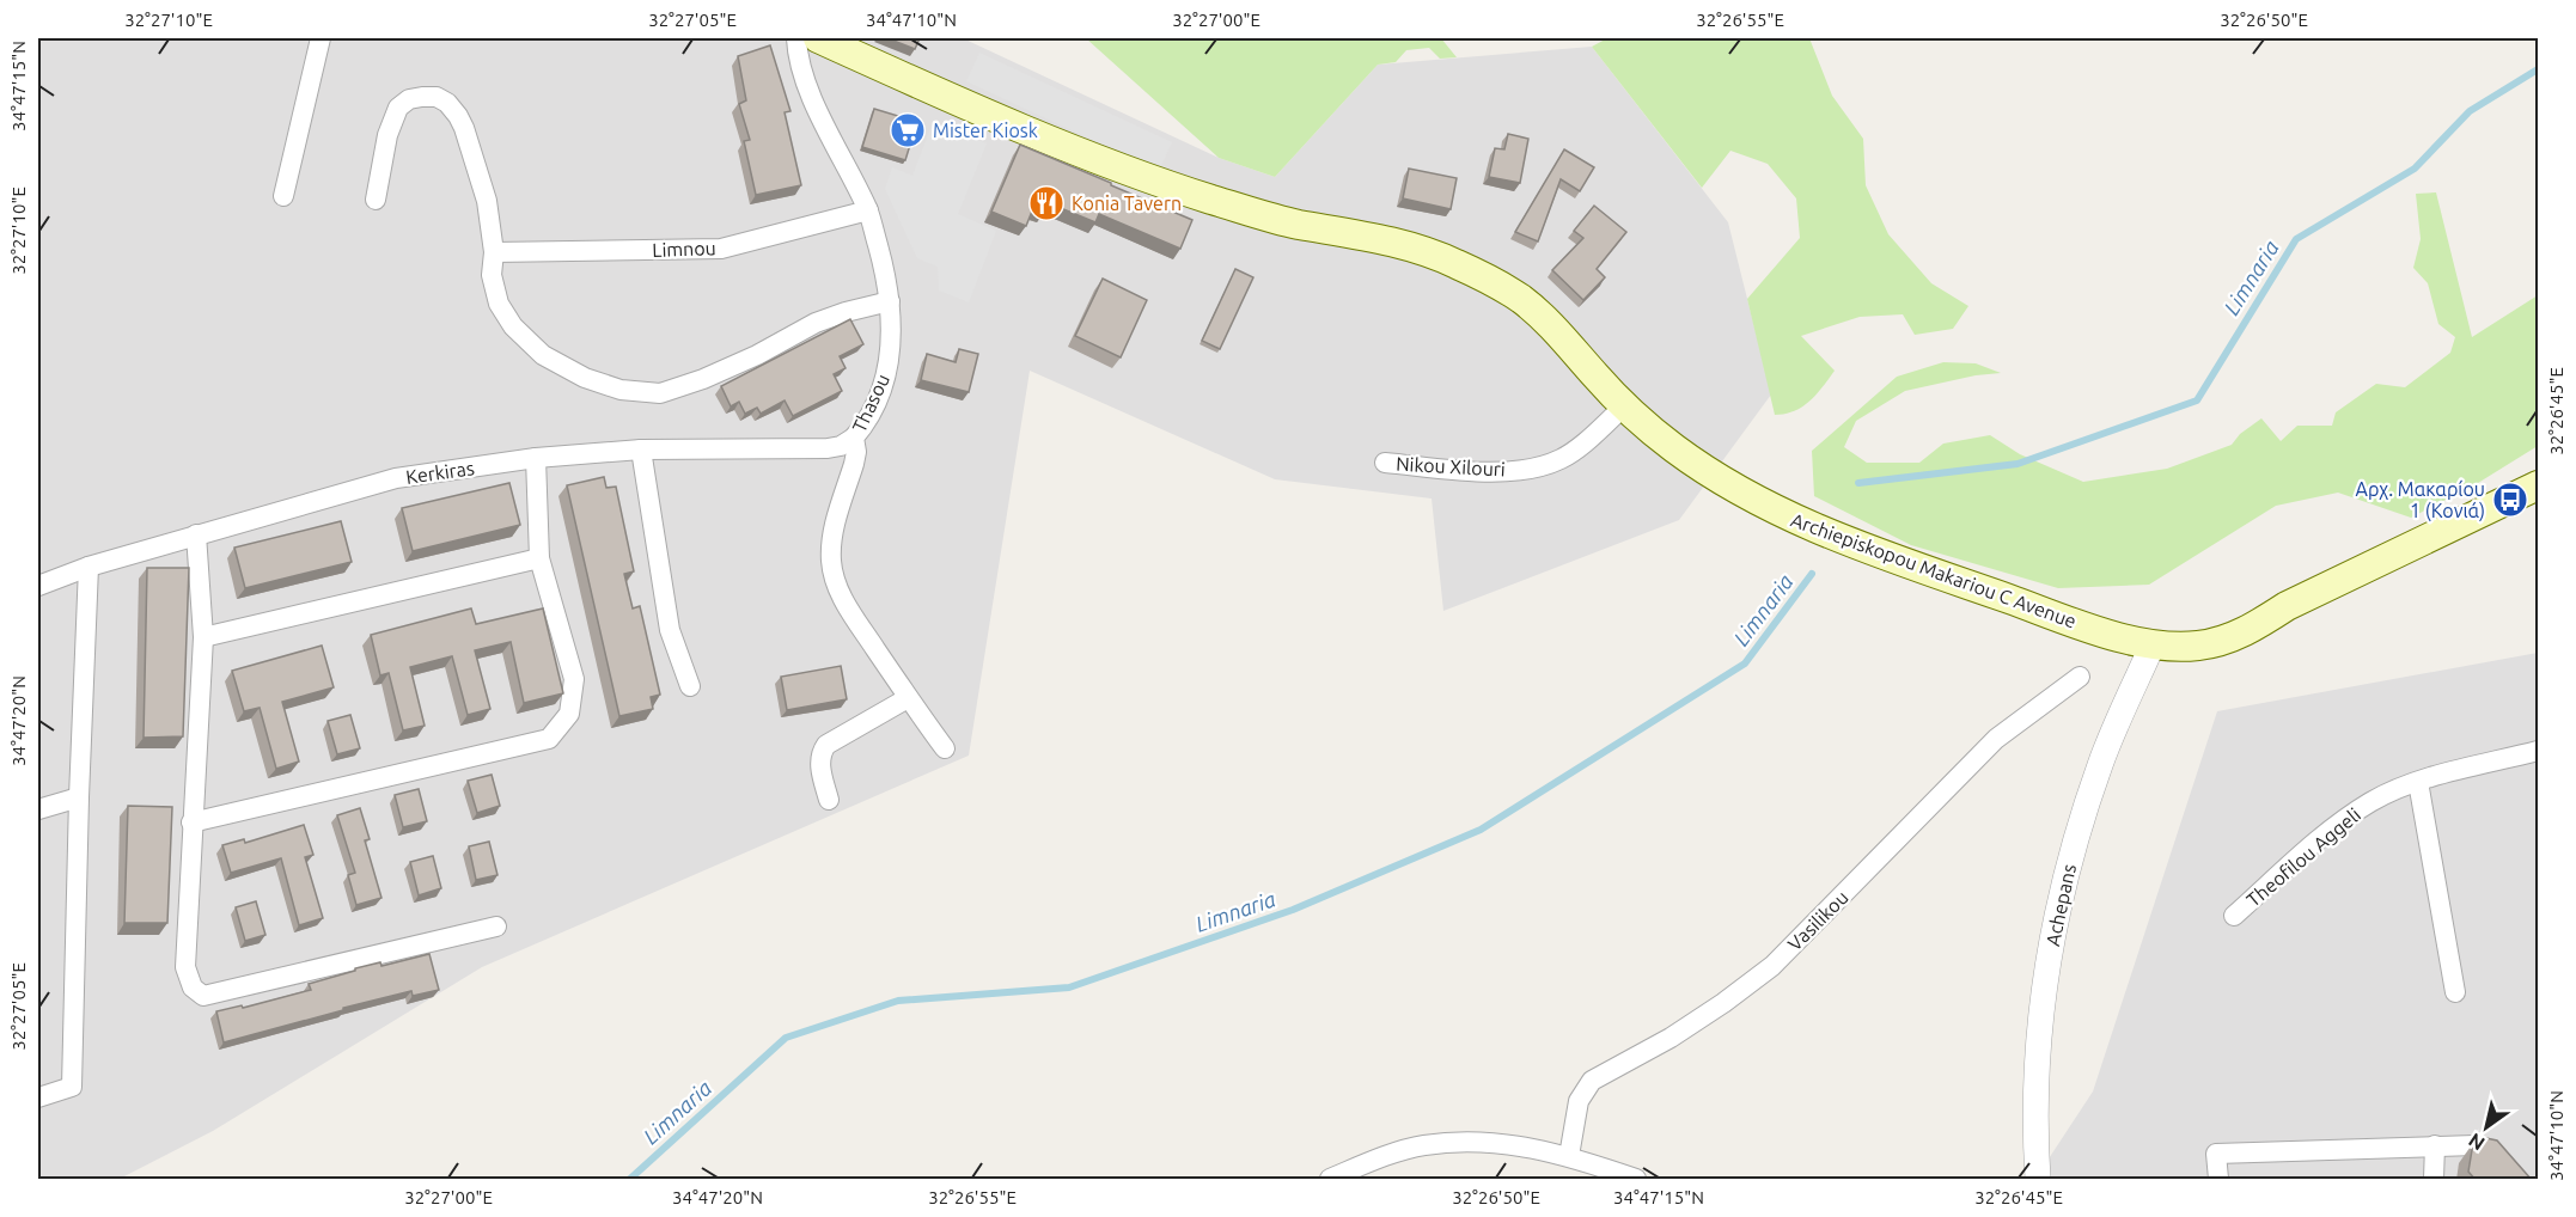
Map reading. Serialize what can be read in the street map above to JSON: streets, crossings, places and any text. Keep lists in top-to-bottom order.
{
  "streets": {
    "main road": ["Archiepiskopou Makariou C Avenue"],
    "street": [
      "Limnou",
      "Thasou",
      "Nikou Xilouri",
      "Kerkiras",
      "Theofilou Aggeli",
      "Achepans",
      "Vasilikou"
    ]
  },
  "crossings": [
    ["Limnou", "Thasou"],
    ["Thasou", "Kerkiras"],
    ["Nikou Xilouri", "Archiepiskopou Makariou C Avenue"],
    ["Archiepiskopou Makariou C Avenue", "Achepans"]
  ],
  "water": ["Limnaria"],
  "places": {
    "supermarket": ["Mister Kiosk"],
    "restaurant": ["Konia Tavern"],
    "bus stop": ["Αρχ. Μακαρίου 1 (Κονιά)"]
  },
  "north": "bottom left",
  "coordinates": [
    "32°27'10\"E",
    "32°27'05\"E",
    "34°47'10\"N",
    "32°27'00\"E",
    "32°26'55\"E",
    "32°26'50\"E",
    "34°47'15\"N",
    "32°26'45\"E",
    "34°47'20\"N"
  ]
}
